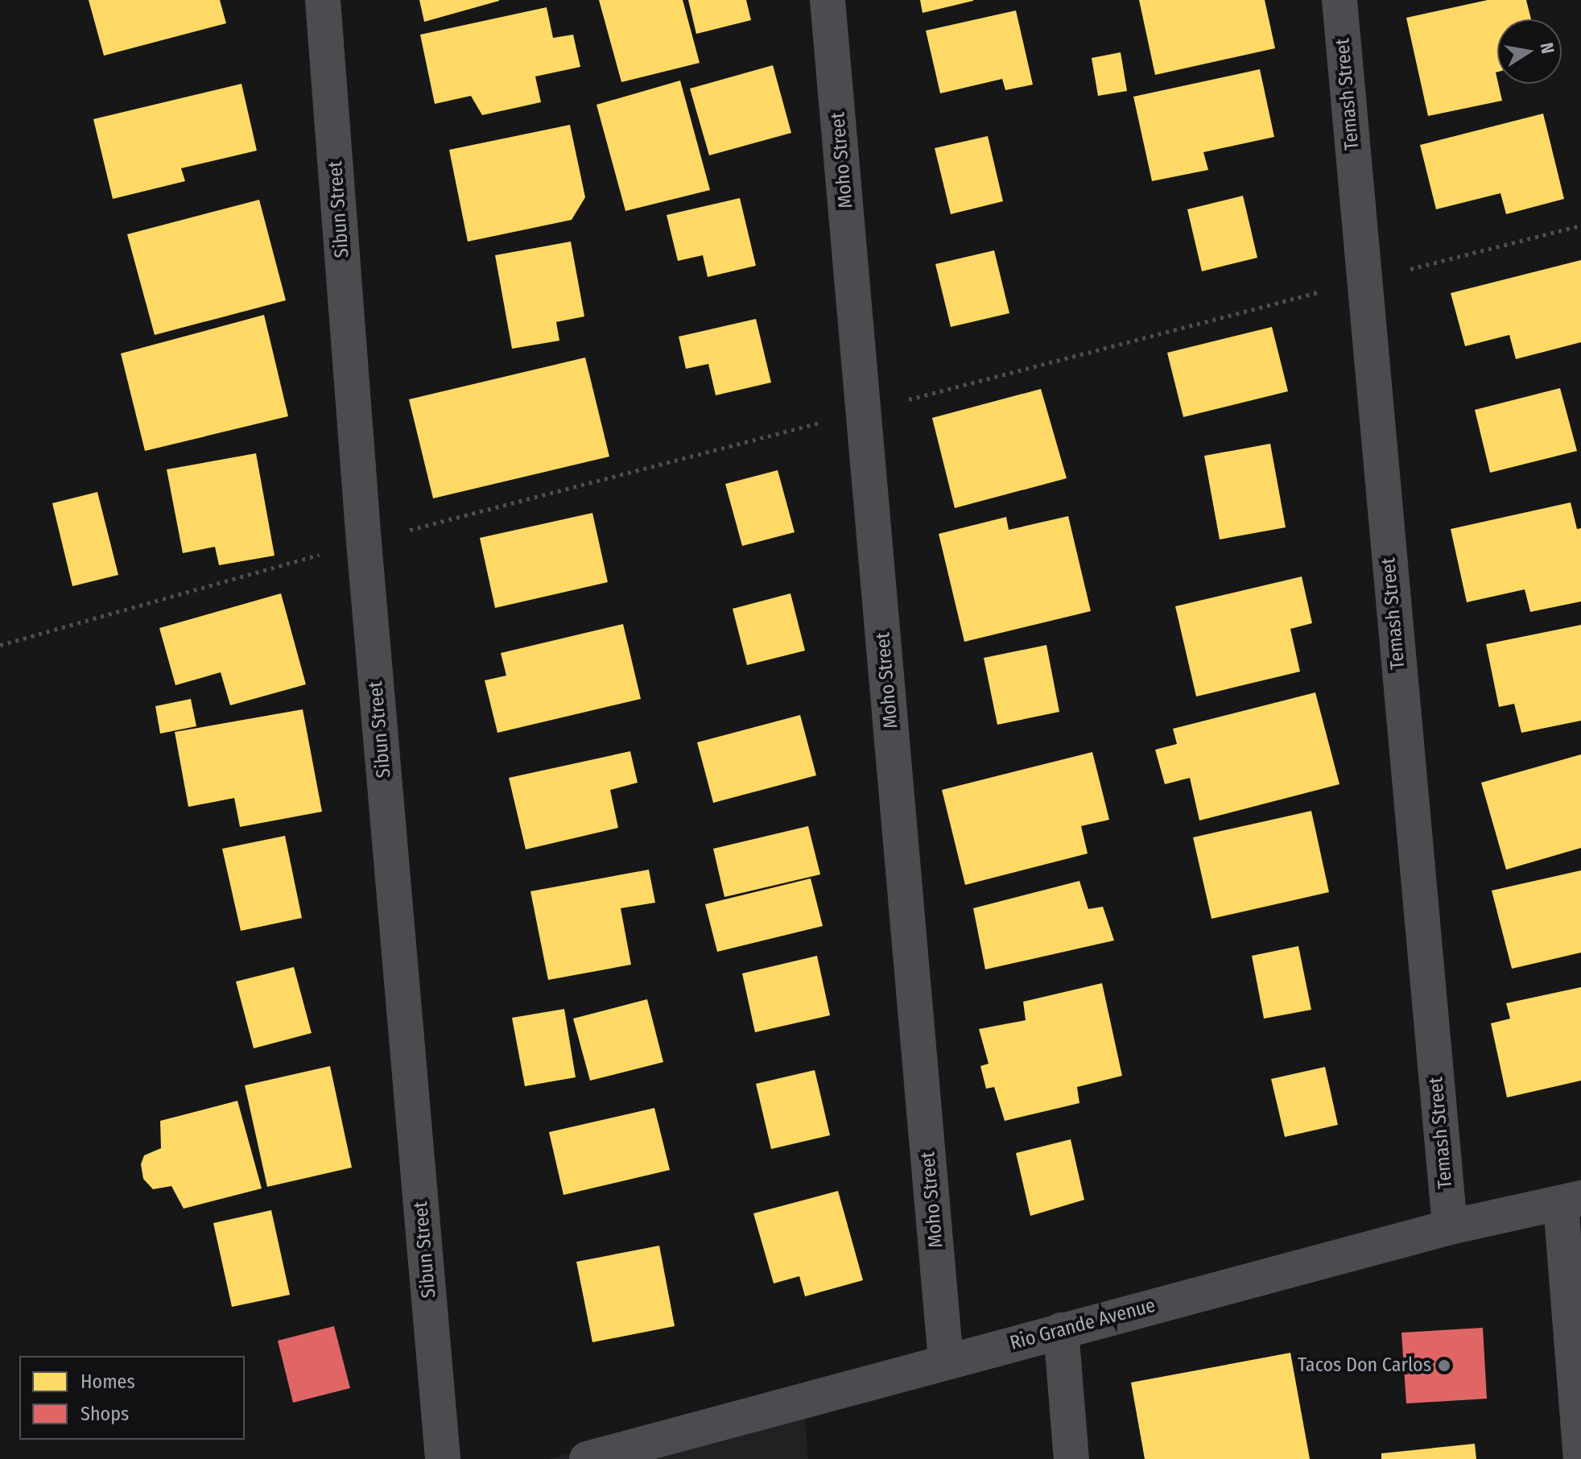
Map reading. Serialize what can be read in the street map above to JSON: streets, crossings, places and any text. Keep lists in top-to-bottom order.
{
  "streets": {
    "street": [
      "Temash Street",
      "Moho Street",
      "Sibun Street",
      "Rio Grande Avenue"
    ]
  },
  "crossings": [
    ["Temash Street", "Rio Grande Avenue"],
    ["Moho Street", "Rio Grande Avenue"]
  ],
  "places": ["Tacos Don Carlos"],
  "legend": ["Homes", "Shops"],
  "north": "right"
}
